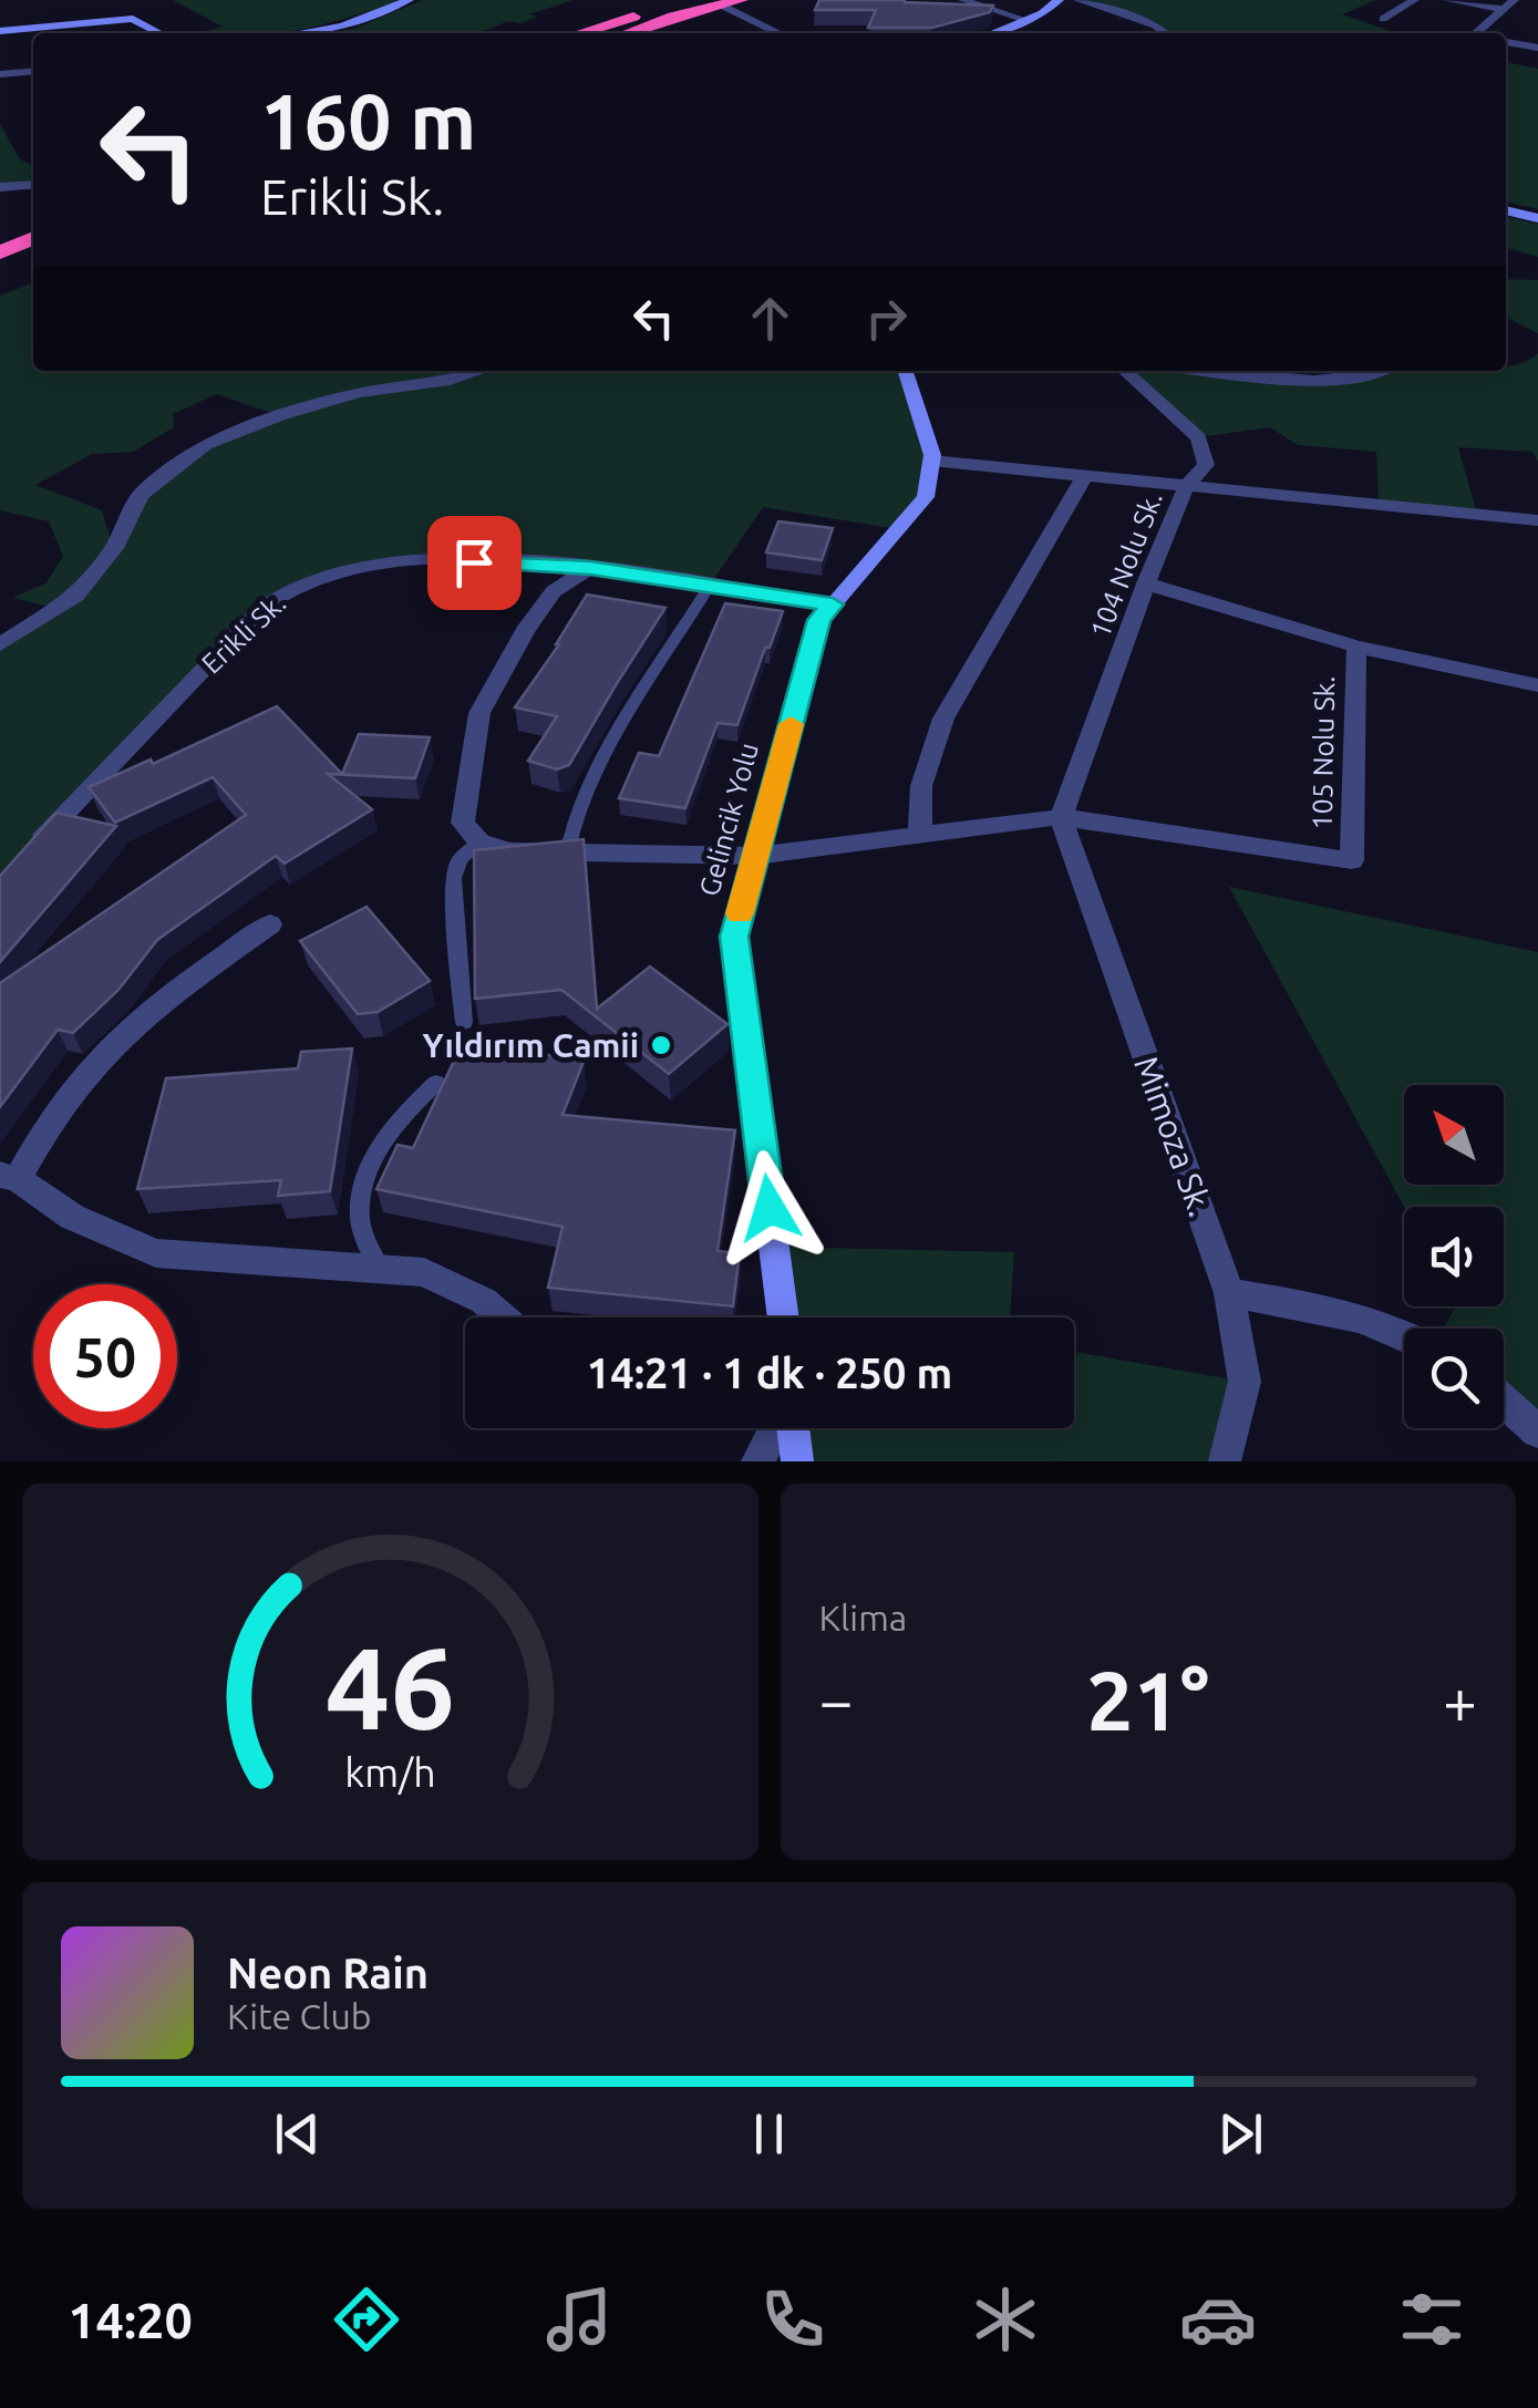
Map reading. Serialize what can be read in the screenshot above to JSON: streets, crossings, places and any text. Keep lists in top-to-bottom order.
{
  "streets": {
    "main road": ["Gelincik Yolu"],
    "street": [
      "104 Nolu Sk.",
      "Erikli Sk.",
      "105 Nolu Sk.",
      "Mimoza Sk."
    ]
  },
  "crossings": [
    ["104 Nolu Sk.", "105 Nolu Sk."],
    ["104 Nolu Sk.", "Mimoza Sk."],
    ["Erikli Sk.", "Gelincik Yolu"],
    ["105 Nolu Sk.", "Mimoza Sk."]
  ],
  "places": ["Yıldırım Camii"],
  "north": "top left",
  "page": {
    "turn": ["160 m", "Erikli Sk."],
    "limit": "50",
    "trip": "14:21 · 1 dk · 250 m",
    "tile": "Klima",
    "heat": ["−", "21°", "+"],
    "song": ["Neon Rain", "Kite Club"],
    "tabs": "14:20",
    "gauge": ["46", "km/h"]
  }
}
